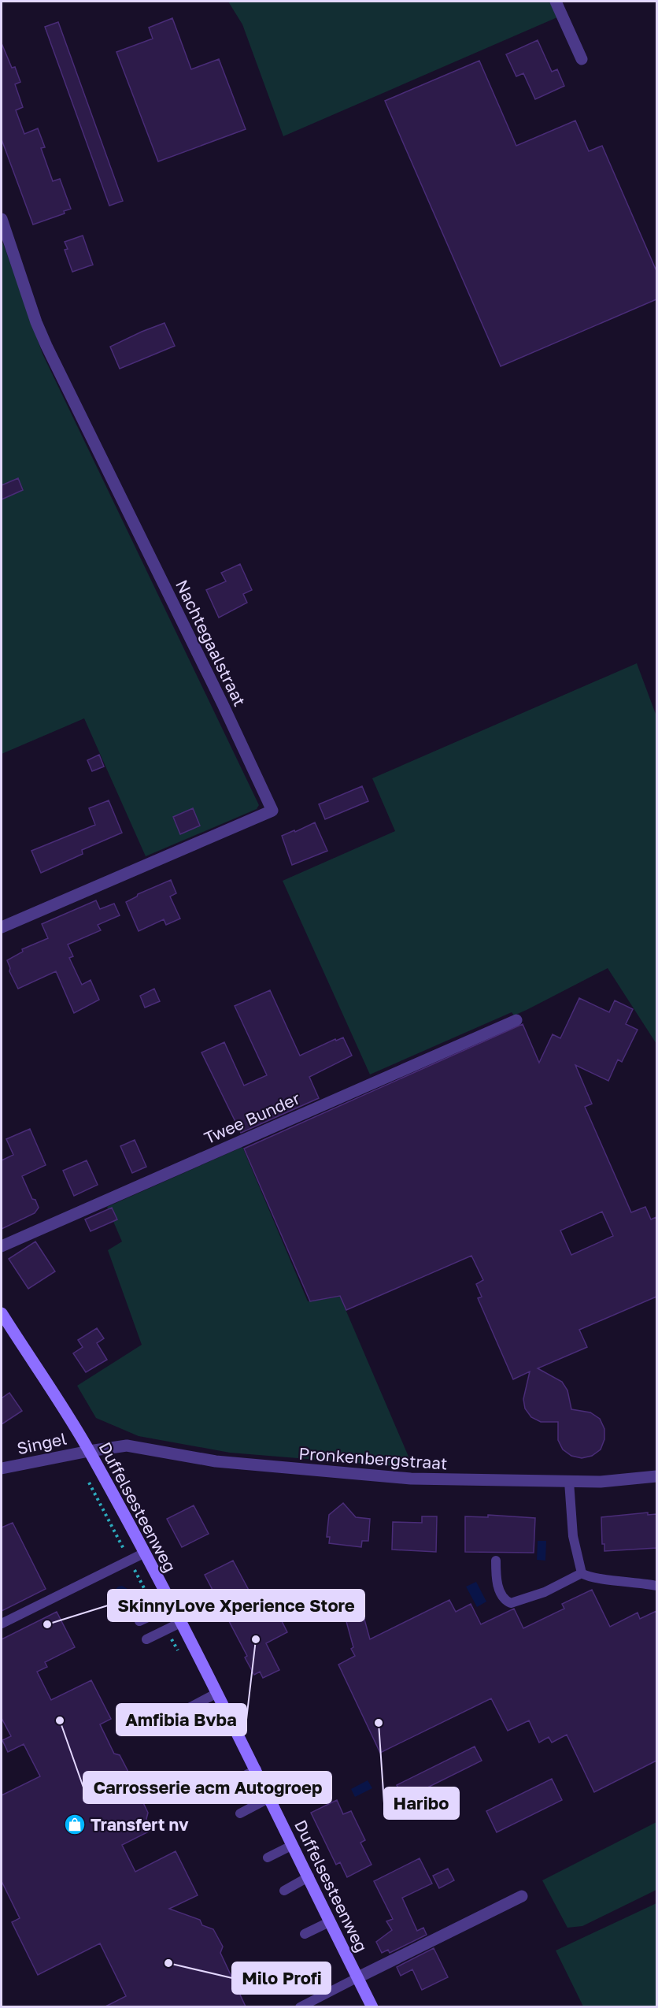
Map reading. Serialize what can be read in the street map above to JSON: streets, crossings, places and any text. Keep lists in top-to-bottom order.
{
  "streets": {
    "street": [
      "Nachtegaalstraat",
      "Twee Bunder",
      "Singel",
      "Pronkenbergstraat",
      "Duffelsesteenweg"
    ]
  },
  "crossings": [
    ["Singel", "Pronkenbergstraat"],
    ["Singel", "Duffelsesteenweg"],
    ["Pronkenbergstraat", "Duffelsesteenweg"]
  ],
  "places": {
    "other": [
      "SkinnyLove Xperience Store",
      "Amfibia Bvba",
      "Carrosserie acm Autogroep",
      "Haribo",
      "Milo Profi"
    ],
    "shop": ["Transfert nv"]
  }
}
